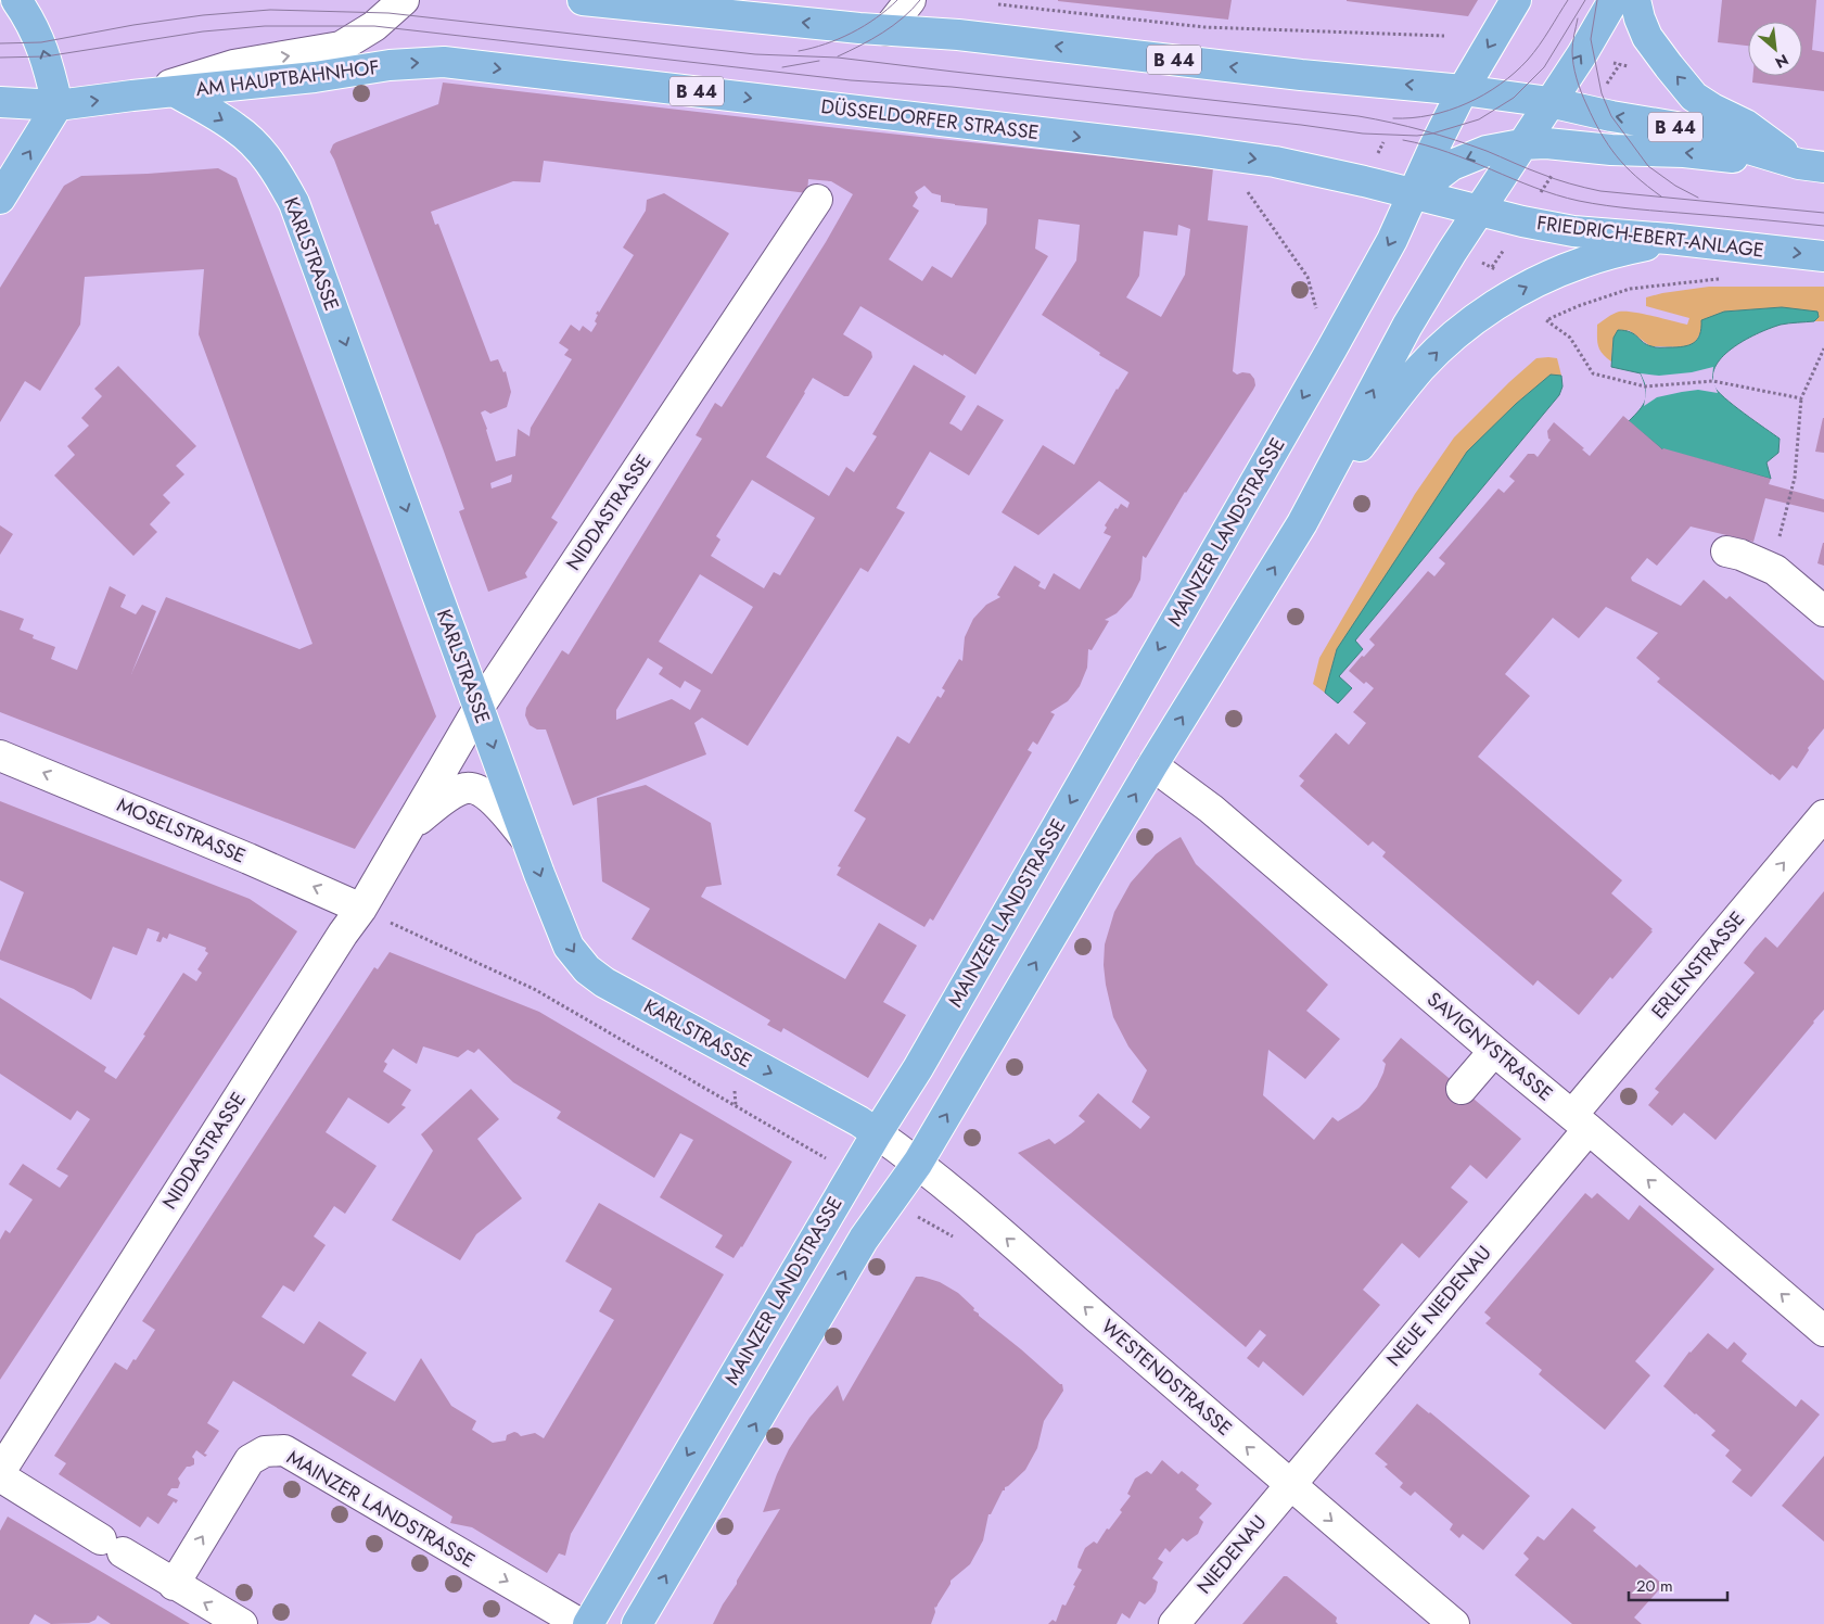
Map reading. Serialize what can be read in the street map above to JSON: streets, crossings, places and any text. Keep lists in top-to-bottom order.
{
  "streets": {
    "main road": [
      "B 44",
      "AM HAUPTBAHNHOF",
      "DÜSSELDORFER STRASSE",
      "FRIEDRICH-EBERT-ANLAGE",
      "KARLSTRASSE",
      "MAINZER LANDSTRASSE"
    ],
    "street": [
      "NIDDASTRASSE",
      "MOSELSTRASSE",
      "ERLENSTRASSE",
      "SAVIGNYSTRASSE",
      "NEUE NIEDENAU",
      "WESTENDSTRASSE",
      "NIEDENAU"
    ]
  },
  "crossings": [
    ["B 44", "DÜSSELDORFER STRASSE"],
    ["B 44", "FRIEDRICH-EBERT-ANLAGE"],
    ["B 44", "MAINZER LANDSTRASSE"],
    ["AM HAUPTBAHNHOF", "DÜSSELDORFER STRASSE"],
    ["AM HAUPTBAHNHOF", "KARLSTRASSE"],
    ["DÜSSELDORFER STRASSE", "MAINZER LANDSTRASSE"],
    ["KARLSTRASSE", "NIDDASTRASSE"],
    ["KARLSTRASSE", "MAINZER LANDSTRASSE"],
    ["KARLSTRASSE", "WESTENDSTRASSE"],
    ["NIDDASTRASSE", "MOSELSTRASSE"],
    ["MAINZER LANDSTRASSE", "WESTENDSTRASSE"],
    ["ERLENSTRASSE", "SAVIGNYSTRASSE"],
    ["ERLENSTRASSE", "NEUE NIEDENAU"],
    ["SAVIGNYSTRASSE", "NEUE NIEDENAU"],
    ["NEUE NIEDENAU", "WESTENDSTRASSE"],
    ["NEUE NIEDENAU", "NIEDENAU"],
    ["WESTENDSTRASSE", "NIEDENAU"]
  ],
  "one_way": [
    "AM HAUPTBAHNHOF",
    "KARLSTRASSE",
    "MOSELSTRASSE",
    "ERLENSTRASSE",
    "SAVIGNYSTRASSE"
  ],
  "scale_bar": "20 m",
  "north": "bottom right"
}
